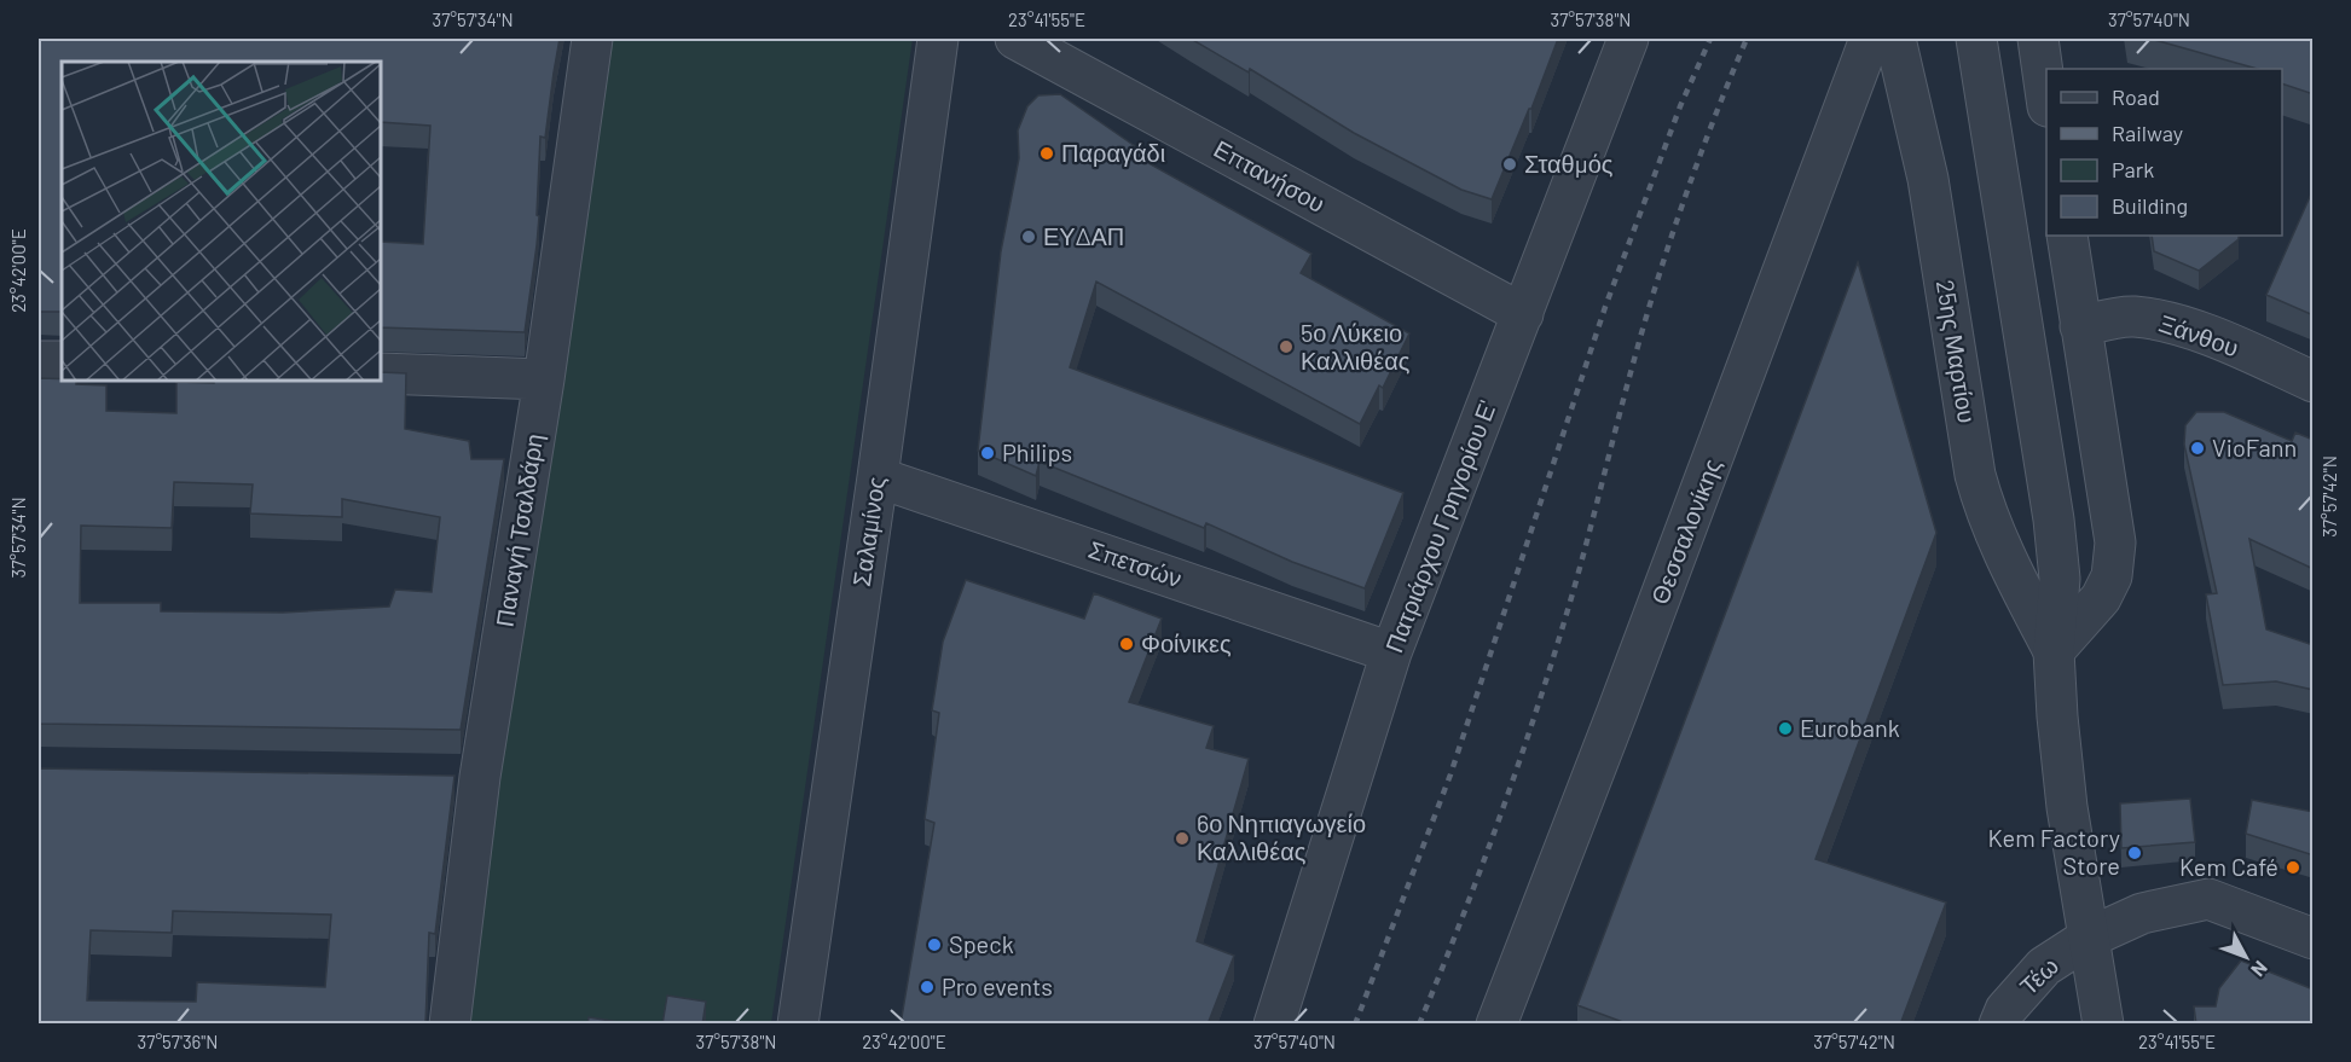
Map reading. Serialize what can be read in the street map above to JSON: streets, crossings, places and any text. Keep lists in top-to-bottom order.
{
  "streets": {
    "street": [
      "Επτανήσου",
      "Ξάνθου",
      "25ης Μαρτίου",
      "Πατριάρχου Γρηγορίου Ε'",
      "Παναγή Τσαλδάρη",
      "Σαλαμίνος",
      "Θεσσαλονίκης",
      "Σπετσών",
      "Τέω"
    ]
  },
  "crossings": [
    ["Επτανήσου", "Πατριάρχου Γρηγορίου Ε'"],
    ["25ης Μαρτίου", "Τέω"],
    ["Πατριάρχου Γρηγορίου Ε'", "Σπετσών"],
    ["Σαλαμίνος", "Σπετσών"]
  ],
  "places": [
    "Παραγάδι",
    "Σταθμός",
    "ΕΥΔΑΠ",
    "5ο Λύκειο Καλλιθέας",
    "VioFann",
    "Philips",
    "Φοίνικες",
    "Eurobank",
    "6ο Νηπιαγωγείο Καλλιθέας",
    "Kem Factory Store",
    "Kem Café",
    "Speck",
    "Pro events"
  ],
  "legend": [
    "Road",
    "Railway",
    "Park",
    "Building"
  ],
  "north": "bottom right",
  "coordinates": [
    "37°57'34\"N",
    "23°41'55\"E",
    "37°57'38\"N",
    "37°57'40\"N",
    "23°42'00\"E",
    "37°57'42\"N",
    "37°57'36\"N"
  ]
}
